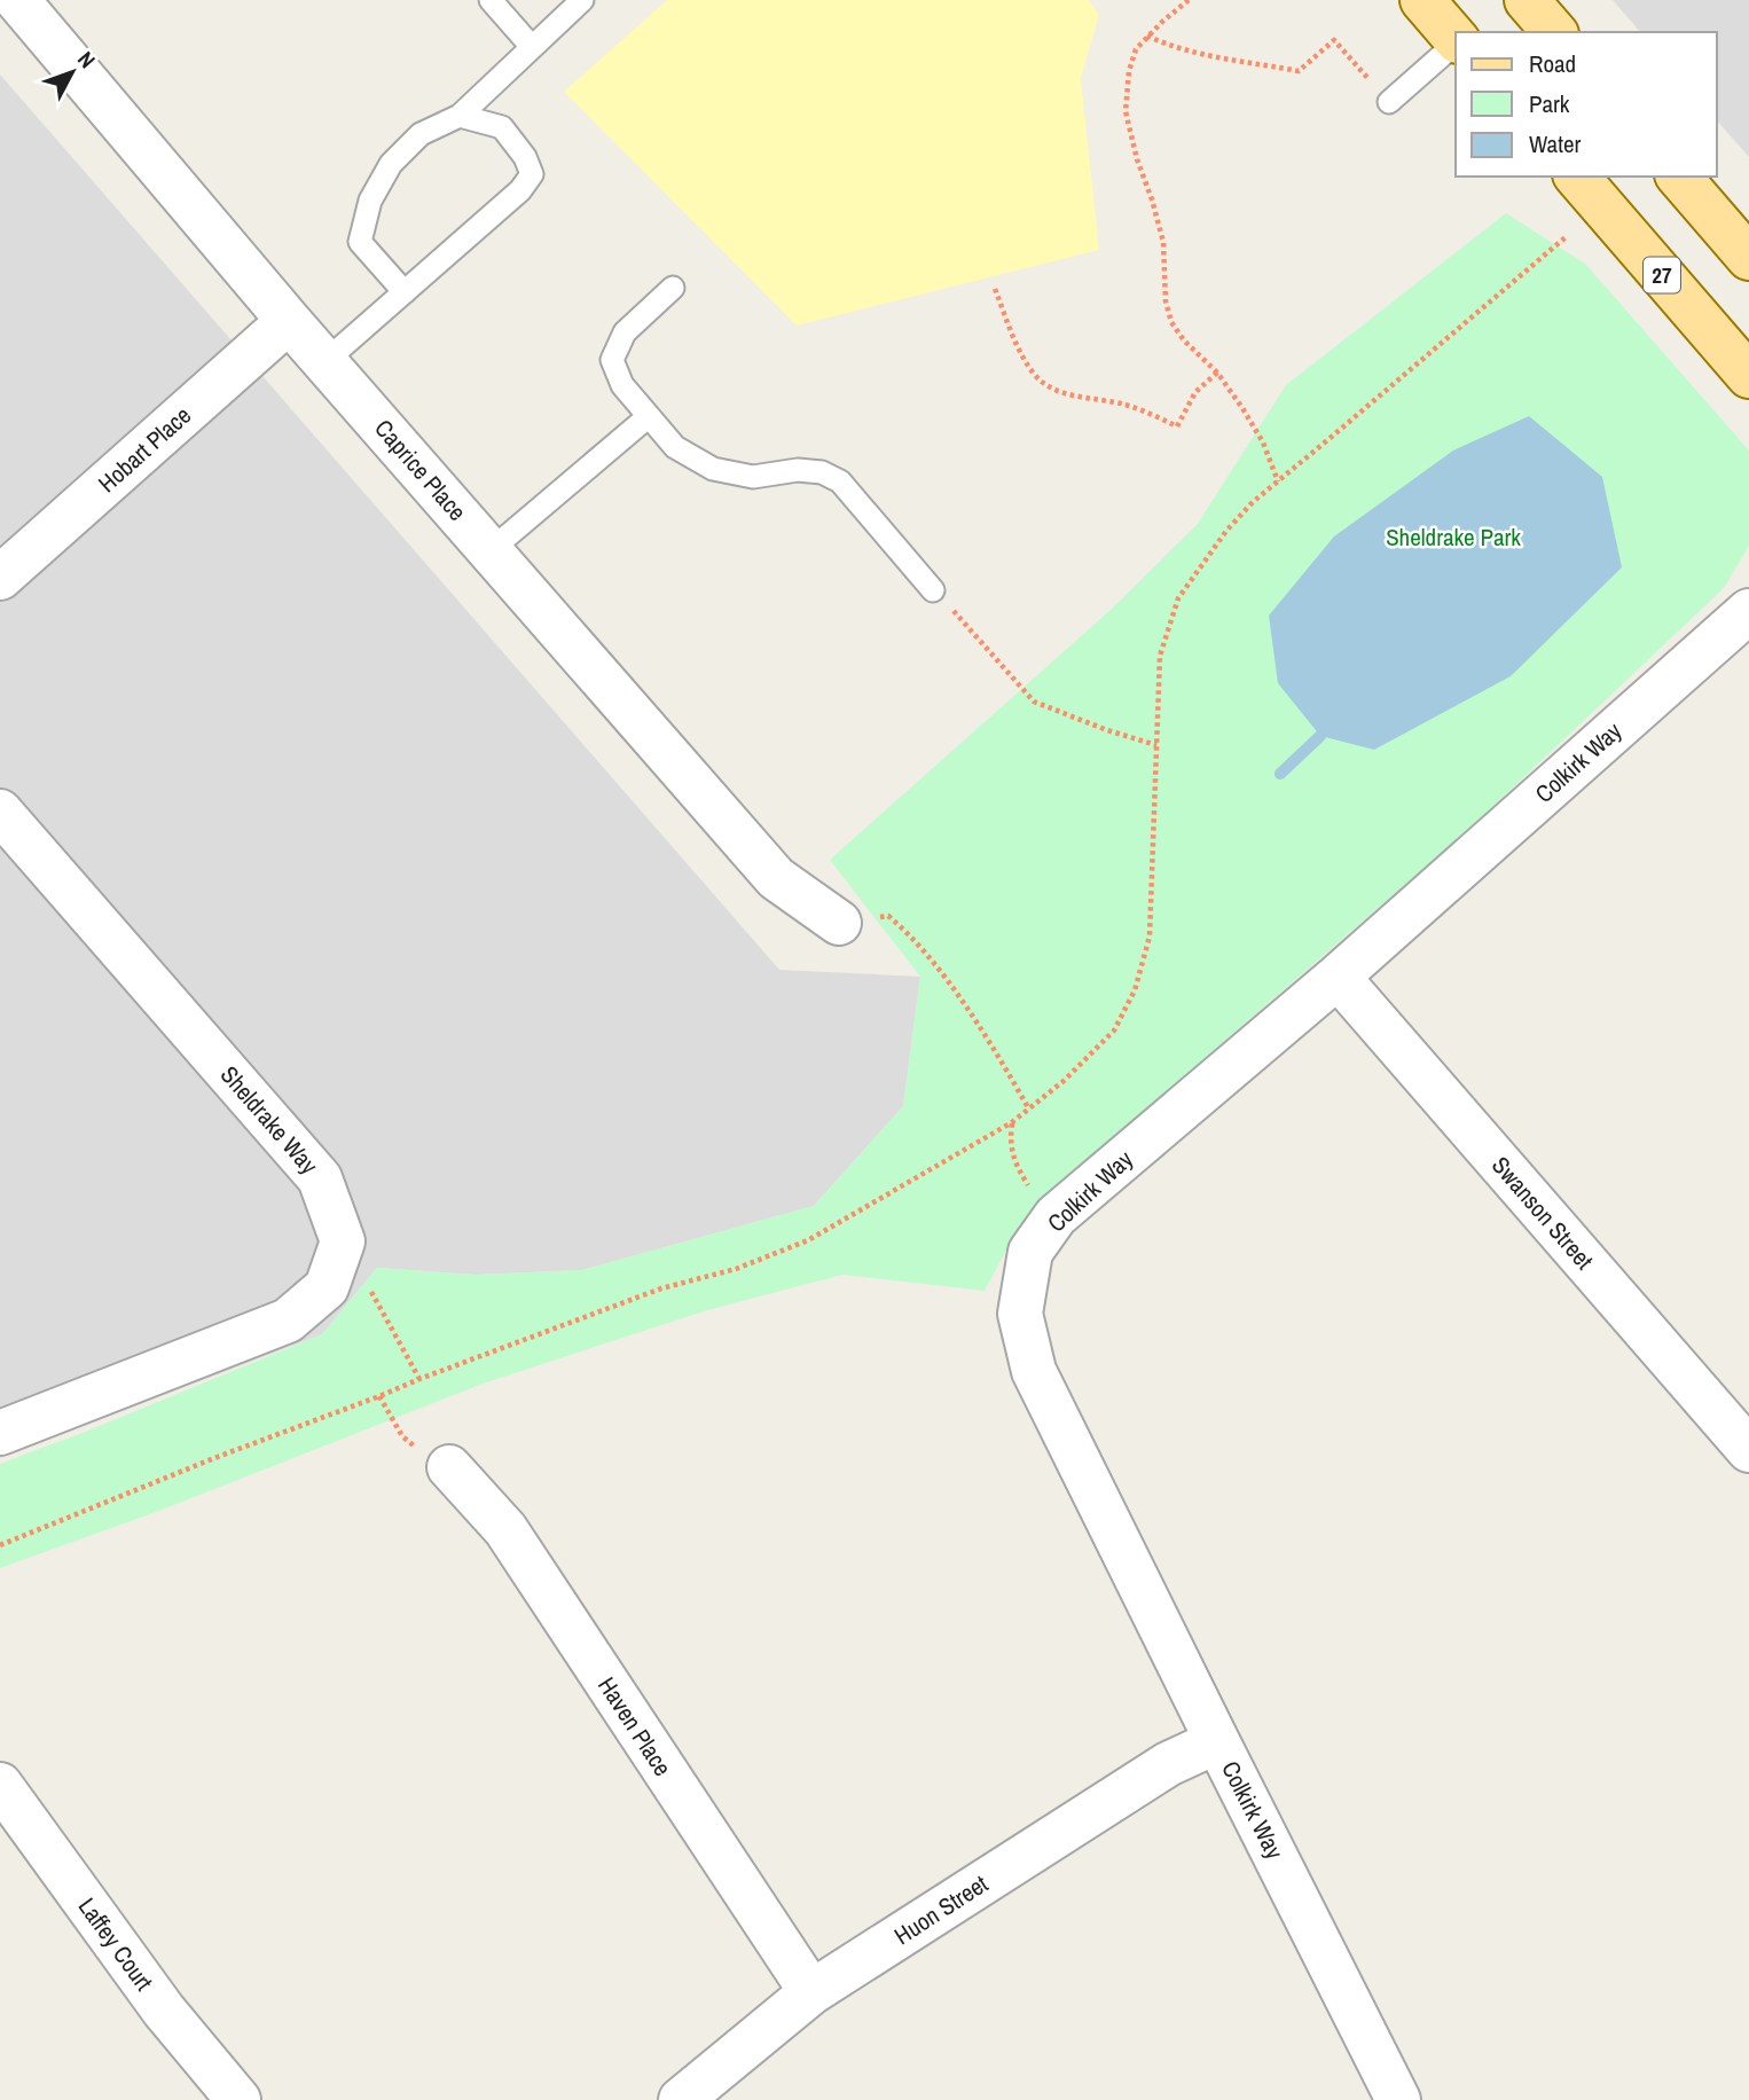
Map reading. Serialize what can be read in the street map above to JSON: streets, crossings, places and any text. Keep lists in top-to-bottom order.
{
  "streets": {
    "main road": ["27"],
    "street": [
      "Hobart Place",
      "Caprice Place",
      "Colkirk Way",
      "Sheldrake Way",
      "Swanson Street",
      "Haven Place",
      "Huon Street",
      "Laffey Court"
    ]
  },
  "crossings": [
    ["Hobart Place", "Caprice Place"],
    ["Colkirk Way", "Swanson Street"],
    ["Colkirk Way", "Huon Street"],
    ["Haven Place", "Huon Street"]
  ],
  "parks": ["Sheldrake Park"],
  "legend": ["Road", "Park", "Water"],
  "north": "top right"
}
